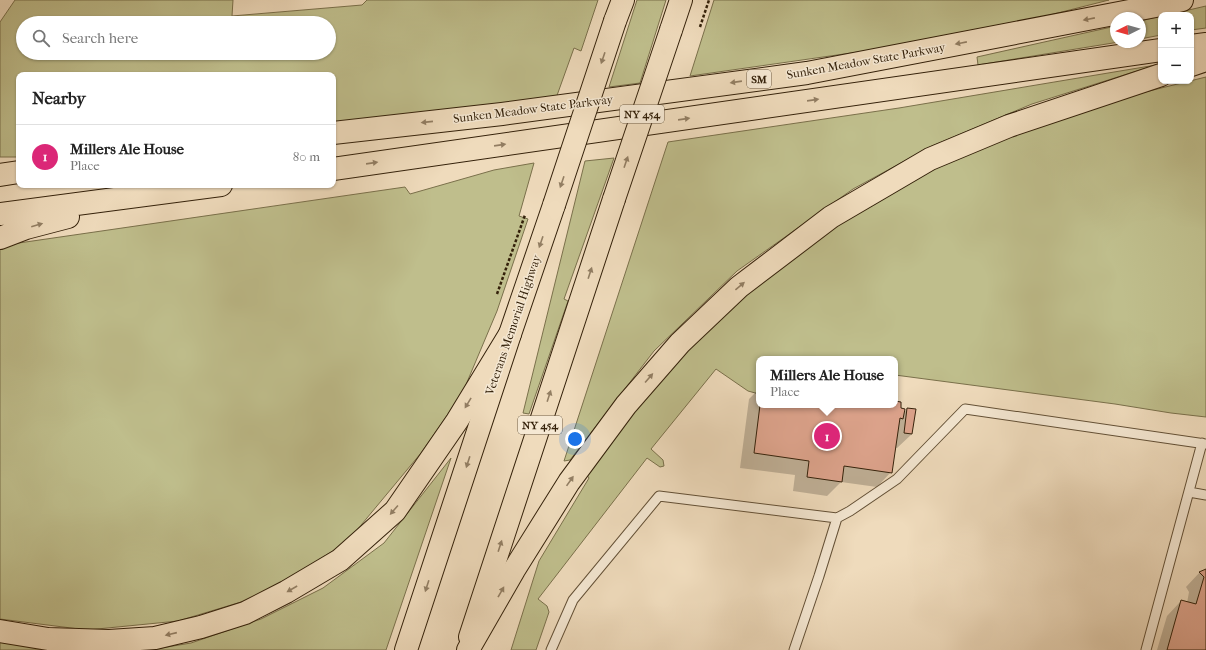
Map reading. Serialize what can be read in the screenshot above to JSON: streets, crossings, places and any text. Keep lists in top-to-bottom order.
{
  "streets": {
    "main road": [
      "Sunken Meadow State Parkway",
      "SM",
      "NY 454",
      "Veterans Memorial Highway"
    ]
  },
  "north": "left",
  "page": {
    "map_buttons": ["+", "−"],
    "search": "Search here",
    "heading": "Nearby",
    "list": [
      {
        "mark": "1",
        "name": "Millers Ale House",
        "note": "Place",
        "value": "80 m"
      }
    ],
    "popup": ["Millers Ale House", "Place"],
    "pins": "1"
  }
}
